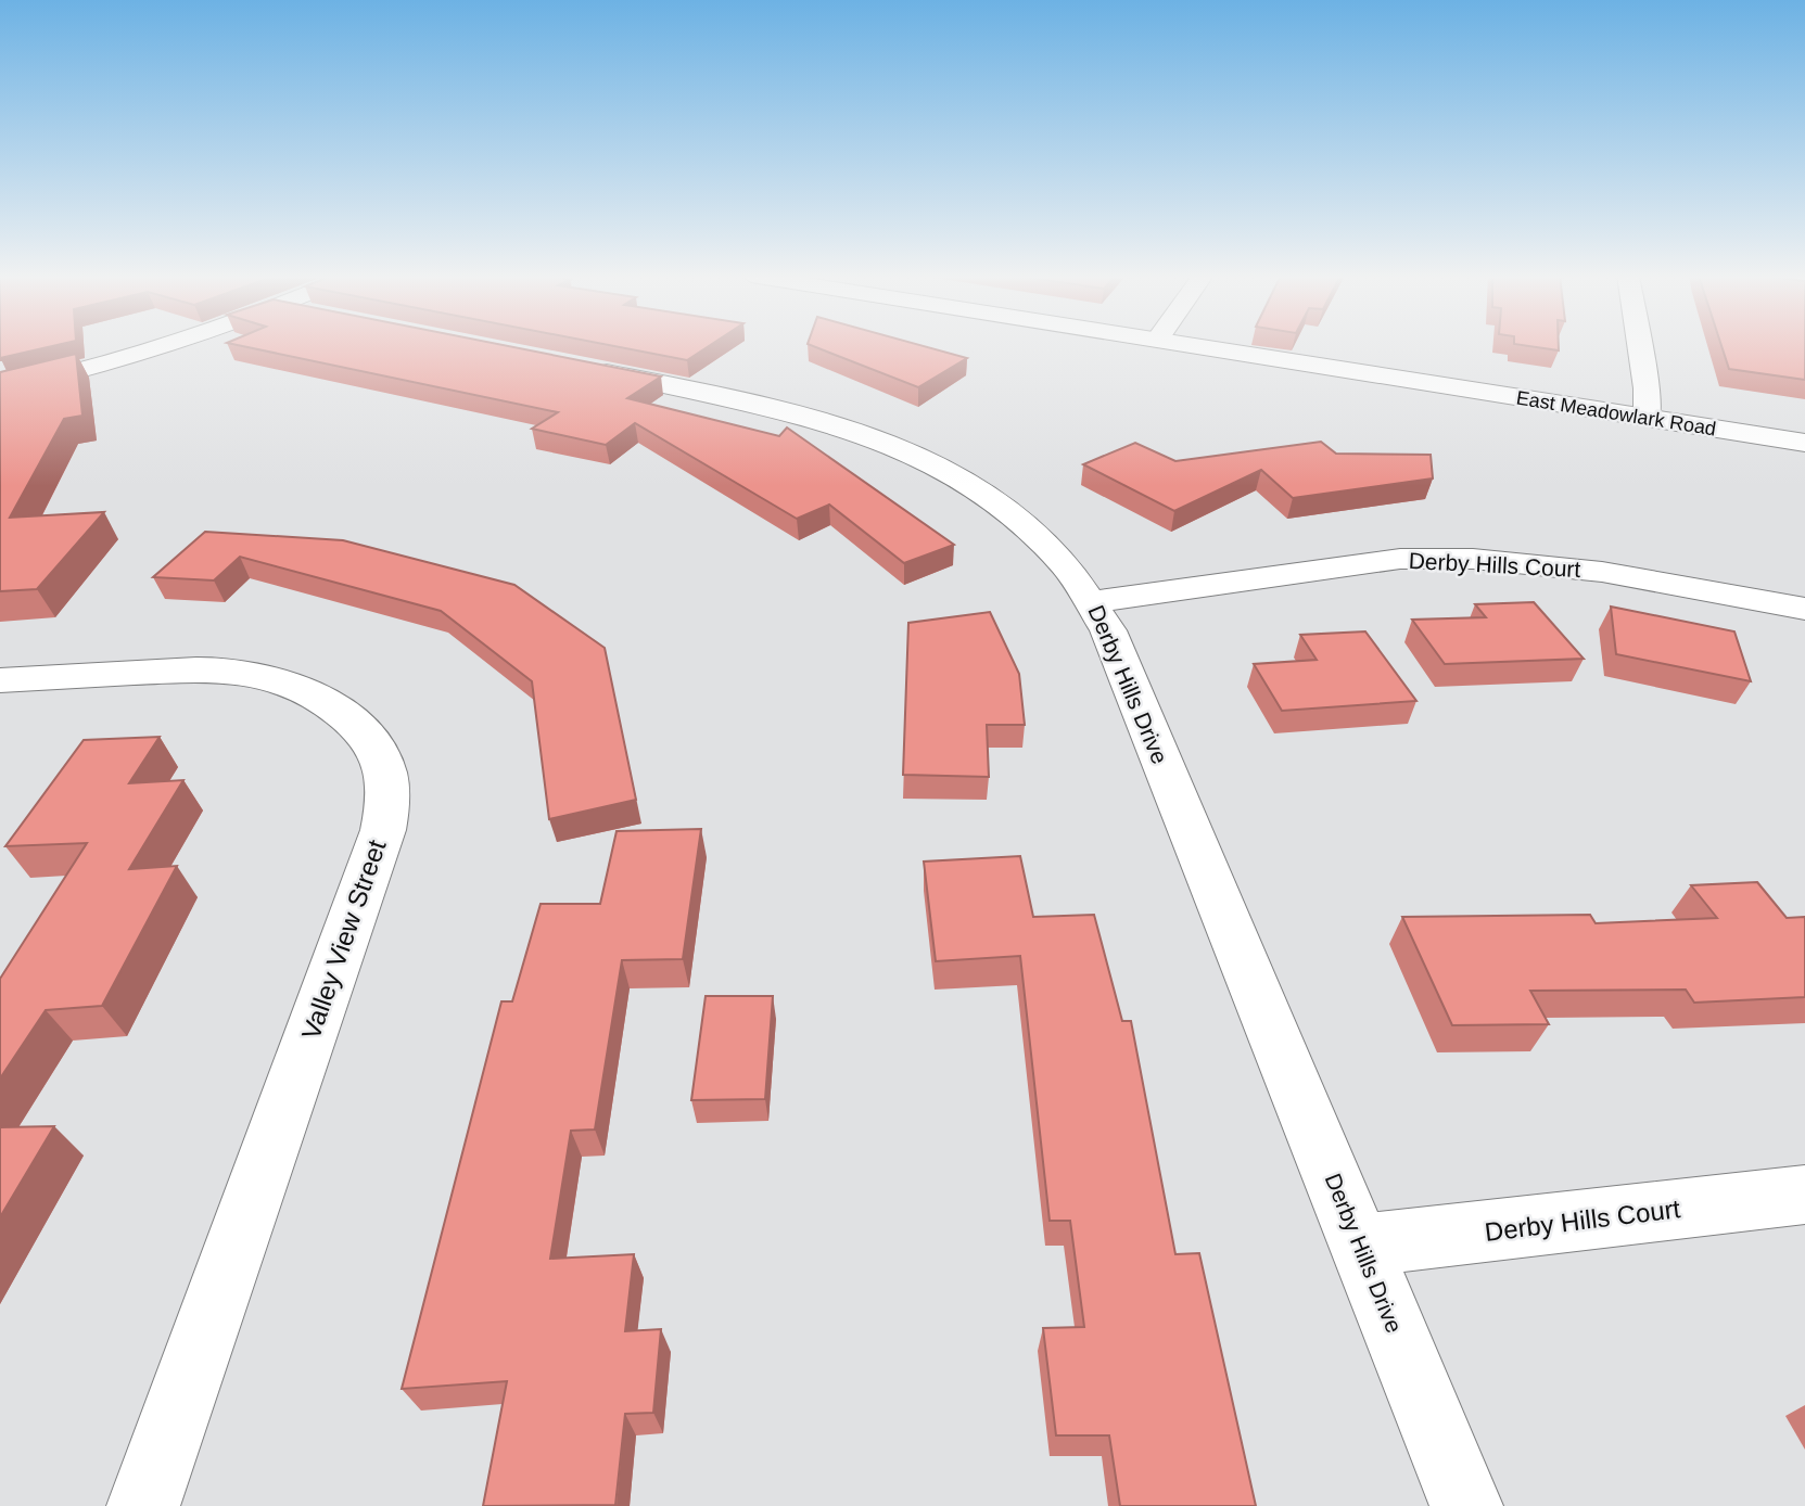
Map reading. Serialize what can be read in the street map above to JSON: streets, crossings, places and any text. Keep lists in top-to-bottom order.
{
  "streets": {
    "street": [
      "East Meadowlark Road",
      "Derby Hills Court",
      "Derby Hills Drive",
      "Valley View Street"
    ]
  },
  "crossings": [
    ["Derby Hills Court", "Derby Hills Drive"]
  ]
}
